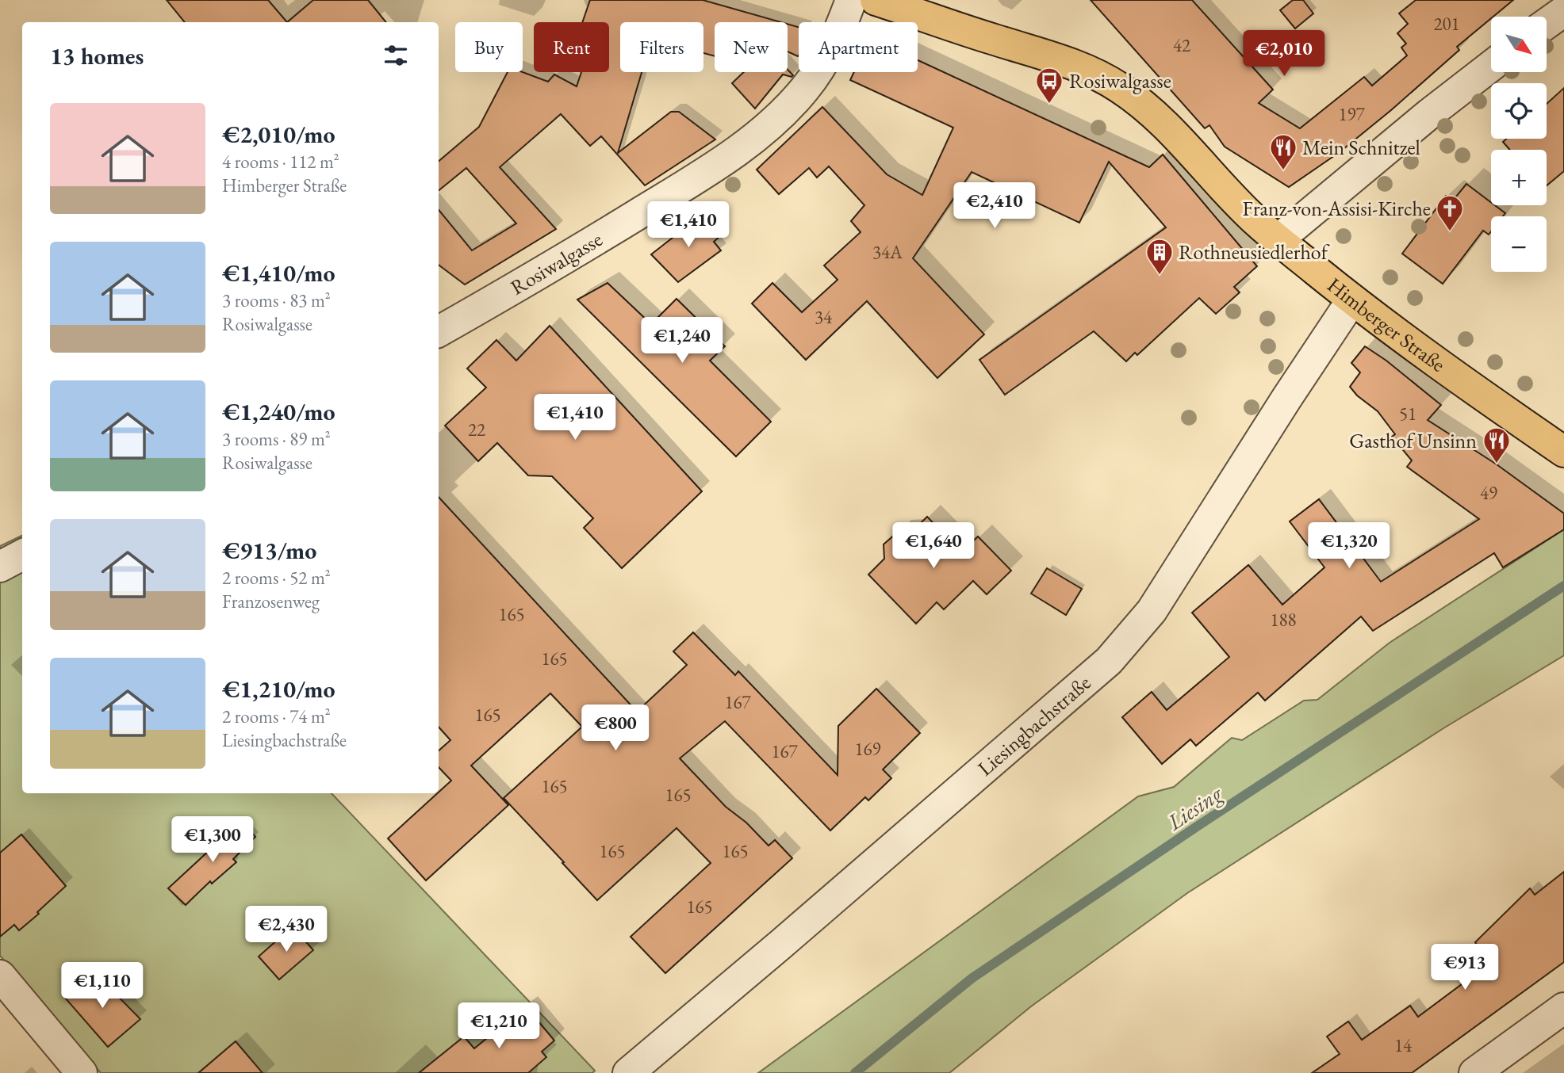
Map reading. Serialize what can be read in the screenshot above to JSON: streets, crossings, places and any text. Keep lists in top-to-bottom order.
{
  "streets": {
    "main road": ["Himberger Straße"],
    "street": ["Rosiwalgasse", "Liesingbachstraße"]
  },
  "crossings": [
    ["Himberger Straße", "Liesingbachstraße"]
  ],
  "water": ["Liesing"],
  "places": {
    "bus stop": ["Rosiwalgasse"],
    "restaurant": ["Mein Schnitzel", "Gasthof Unsinn"],
    "church": ["Franz-von-Assisi-Kirche"],
    "building": ["Rothneusiedlerhof"]
  },
  "house_numbers": [
    "201",
    "42",
    "197",
    "34A",
    "34",
    "51",
    "22",
    "49",
    "165",
    "188",
    "165",
    "167",
    "165",
    "169",
    "167",
    "165",
    "165",
    "165",
    "165",
    "165",
    "14"
  ],
  "north": "bottom right",
  "page": {
    "map_buttons": ["+", "−"],
    "chip": [
      "Buy",
      "Rent",
      "Filters",
      "New",
      "Apartment"
    ],
    "heading": "13 homes",
    "price": [
      "€2,010",
      "€2,410",
      "€1,410",
      "€1,240",
      "€1,410",
      "€1,640",
      "€1,320",
      "€800",
      "€1,300",
      "€2,430",
      "€913",
      "€1,110",
      "€1,210"
    ],
    "list": [
      {
        "name": "€2,010/mo",
        "note": "4 rooms · 112 m² · Himberger Straße"
      },
      {
        "name": "€1,410/mo",
        "note": "3 rooms · 83 m² · Rosiwalgasse"
      },
      {
        "name": "€1,240/mo",
        "note": "3 rooms · 89 m² · Rosiwalgasse"
      },
      {
        "name": "€913/mo",
        "note": "2 rooms · 52 m² · Franzosenweg"
      },
      {
        "name": "€1,210/mo",
        "note": "2 rooms · 74 m² · Liesingbachstraße"
      }
    ]
  }
}
